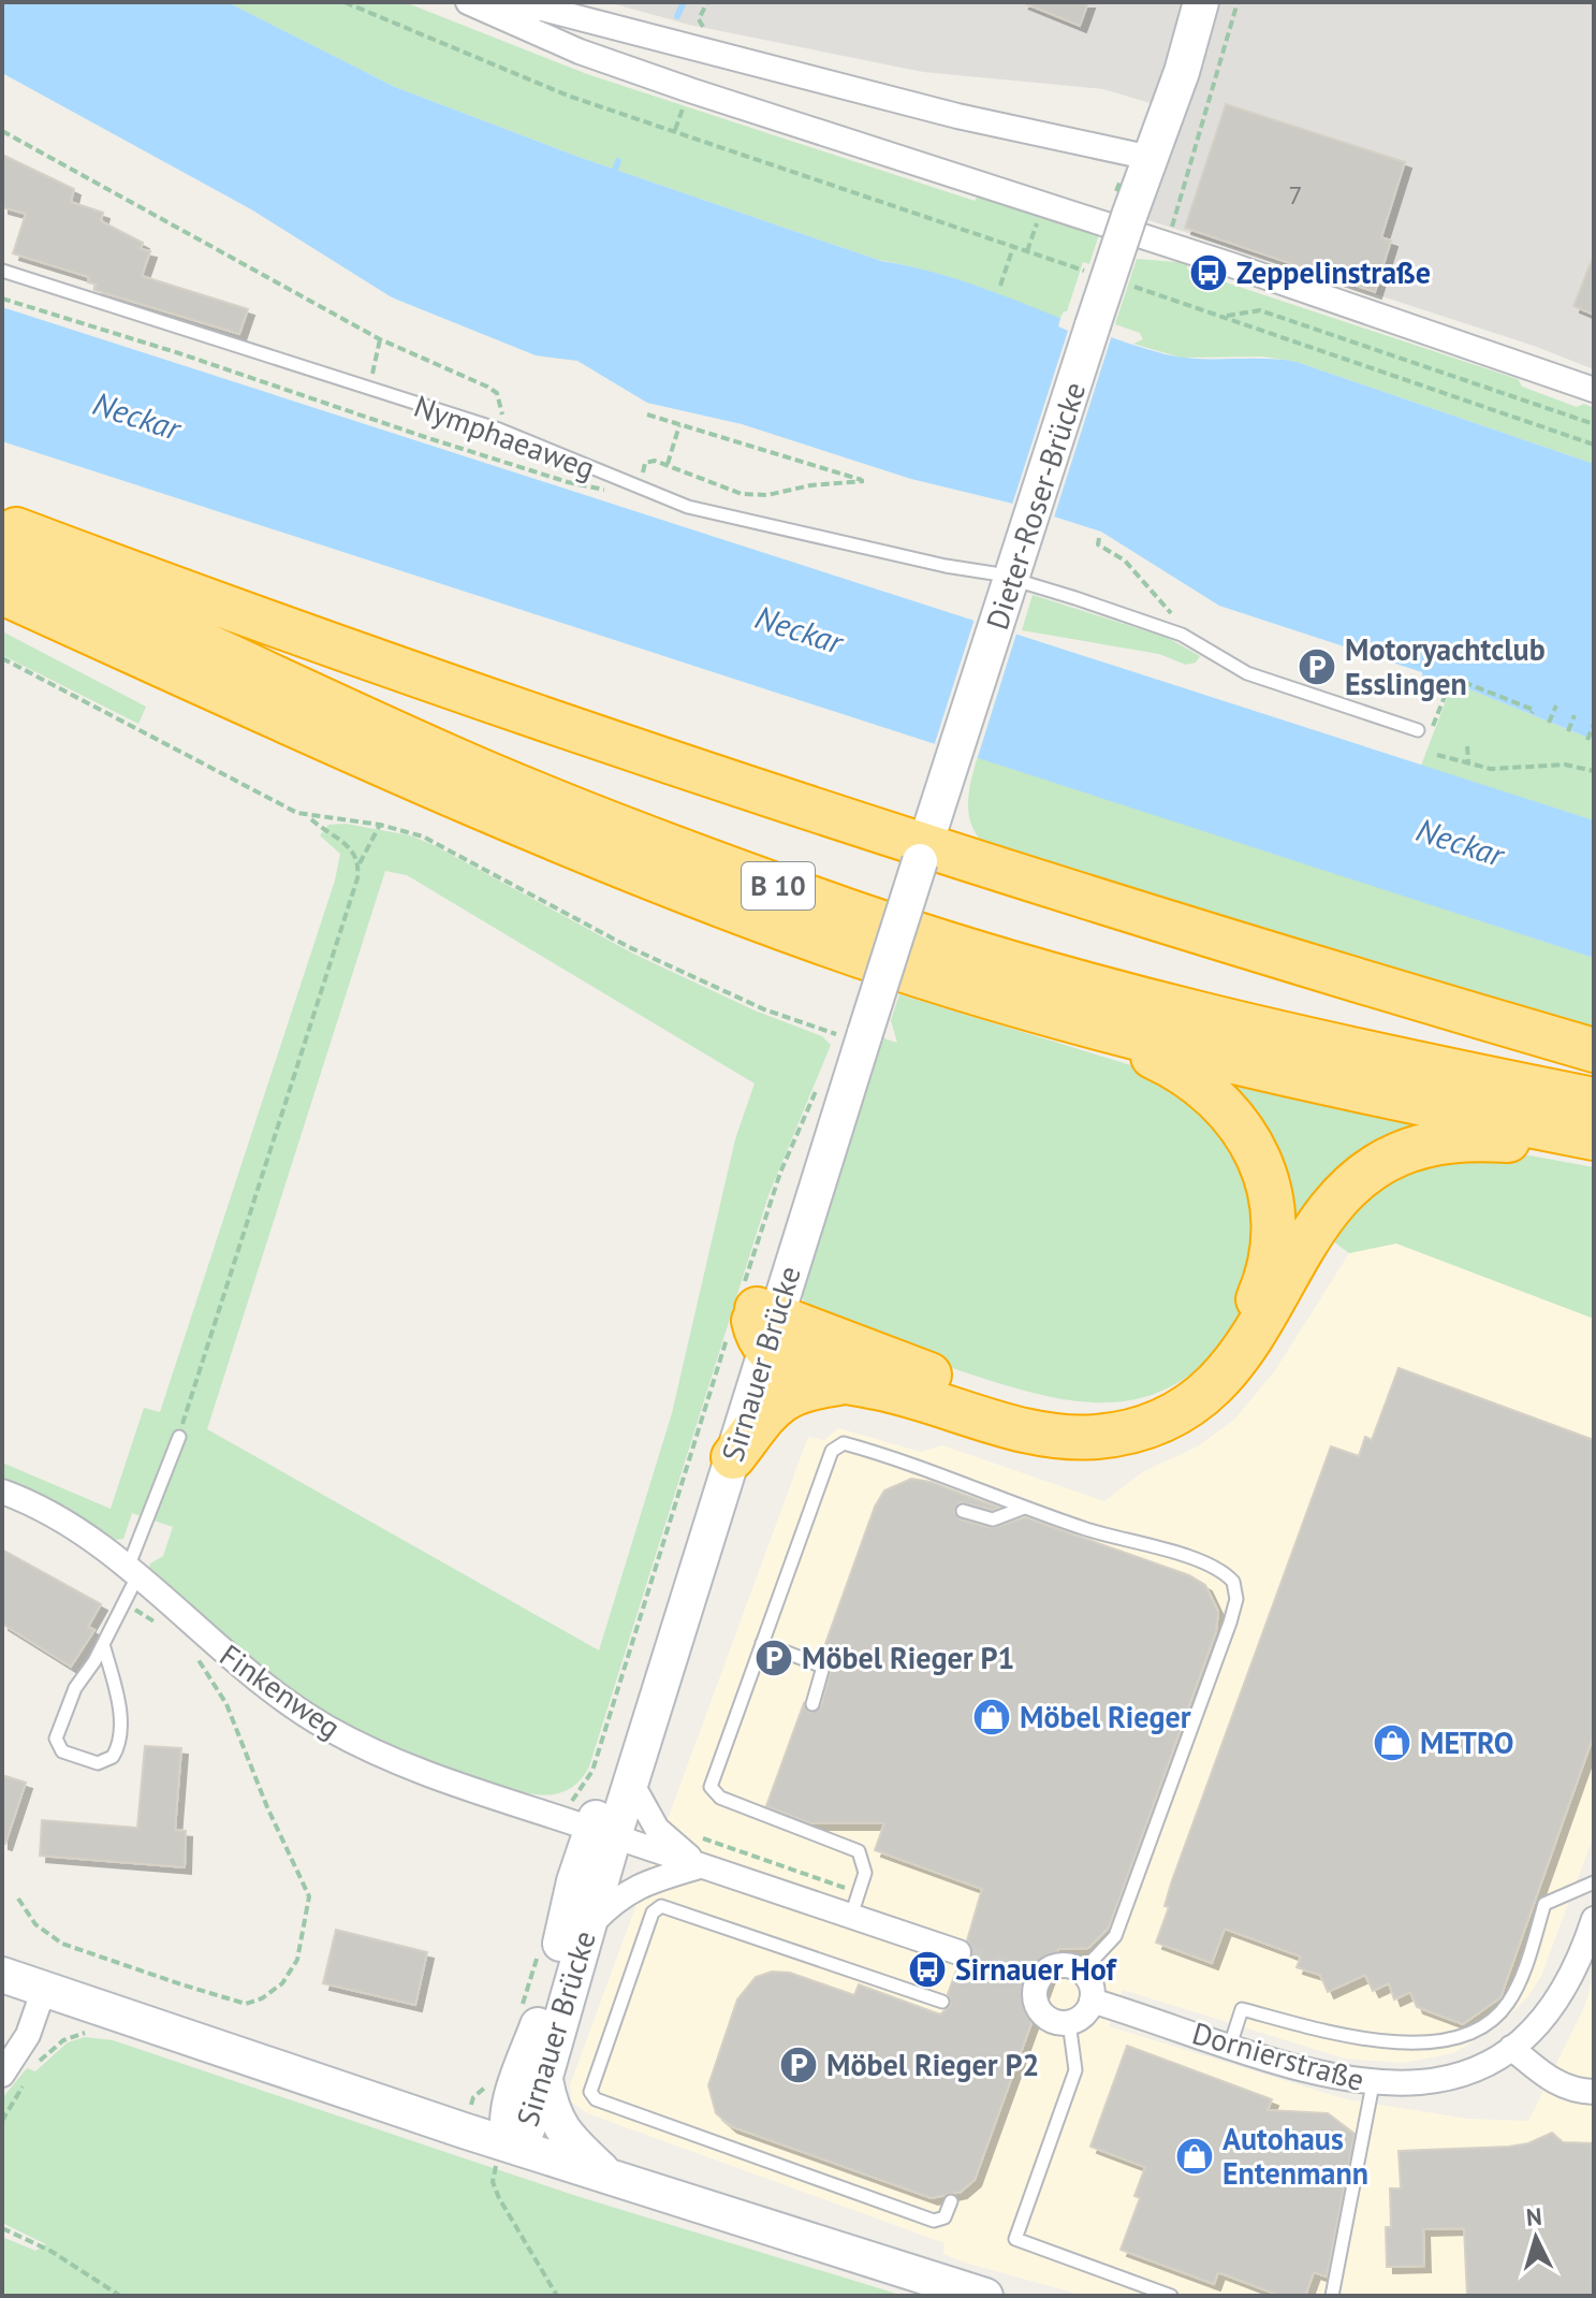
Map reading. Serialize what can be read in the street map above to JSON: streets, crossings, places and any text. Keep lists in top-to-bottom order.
{
  "streets": {
    "highway": ["B 10"],
    "main road": ["Dieter-Roser-Brücke", "Sirnauer Brücke"],
    "street": ["Finkenweg", "Dornierstraße"],
    "lane": ["Nymphaeaweg"]
  },
  "crossings": [
    ["Nymphaeaweg", "Dieter-Roser-Brücke"],
    ["Dieter-Roser-Brücke", "Sirnauer Brücke"],
    ["Sirnauer Brücke", "Finkenweg"]
  ],
  "water": ["Neckar"],
  "places": {
    "bus stop": ["Zeppelinstraße", "Sirnauer Hof"],
    "parking": ["Motoryachtclub Esslingen", "Möbel Rieger P1", "Möbel Rieger P2"],
    "shop": ["Möbel Rieger", "METRO", "Autohaus Entenmann"]
  },
  "house_numbers": ["7"],
  "north": "top"
}
